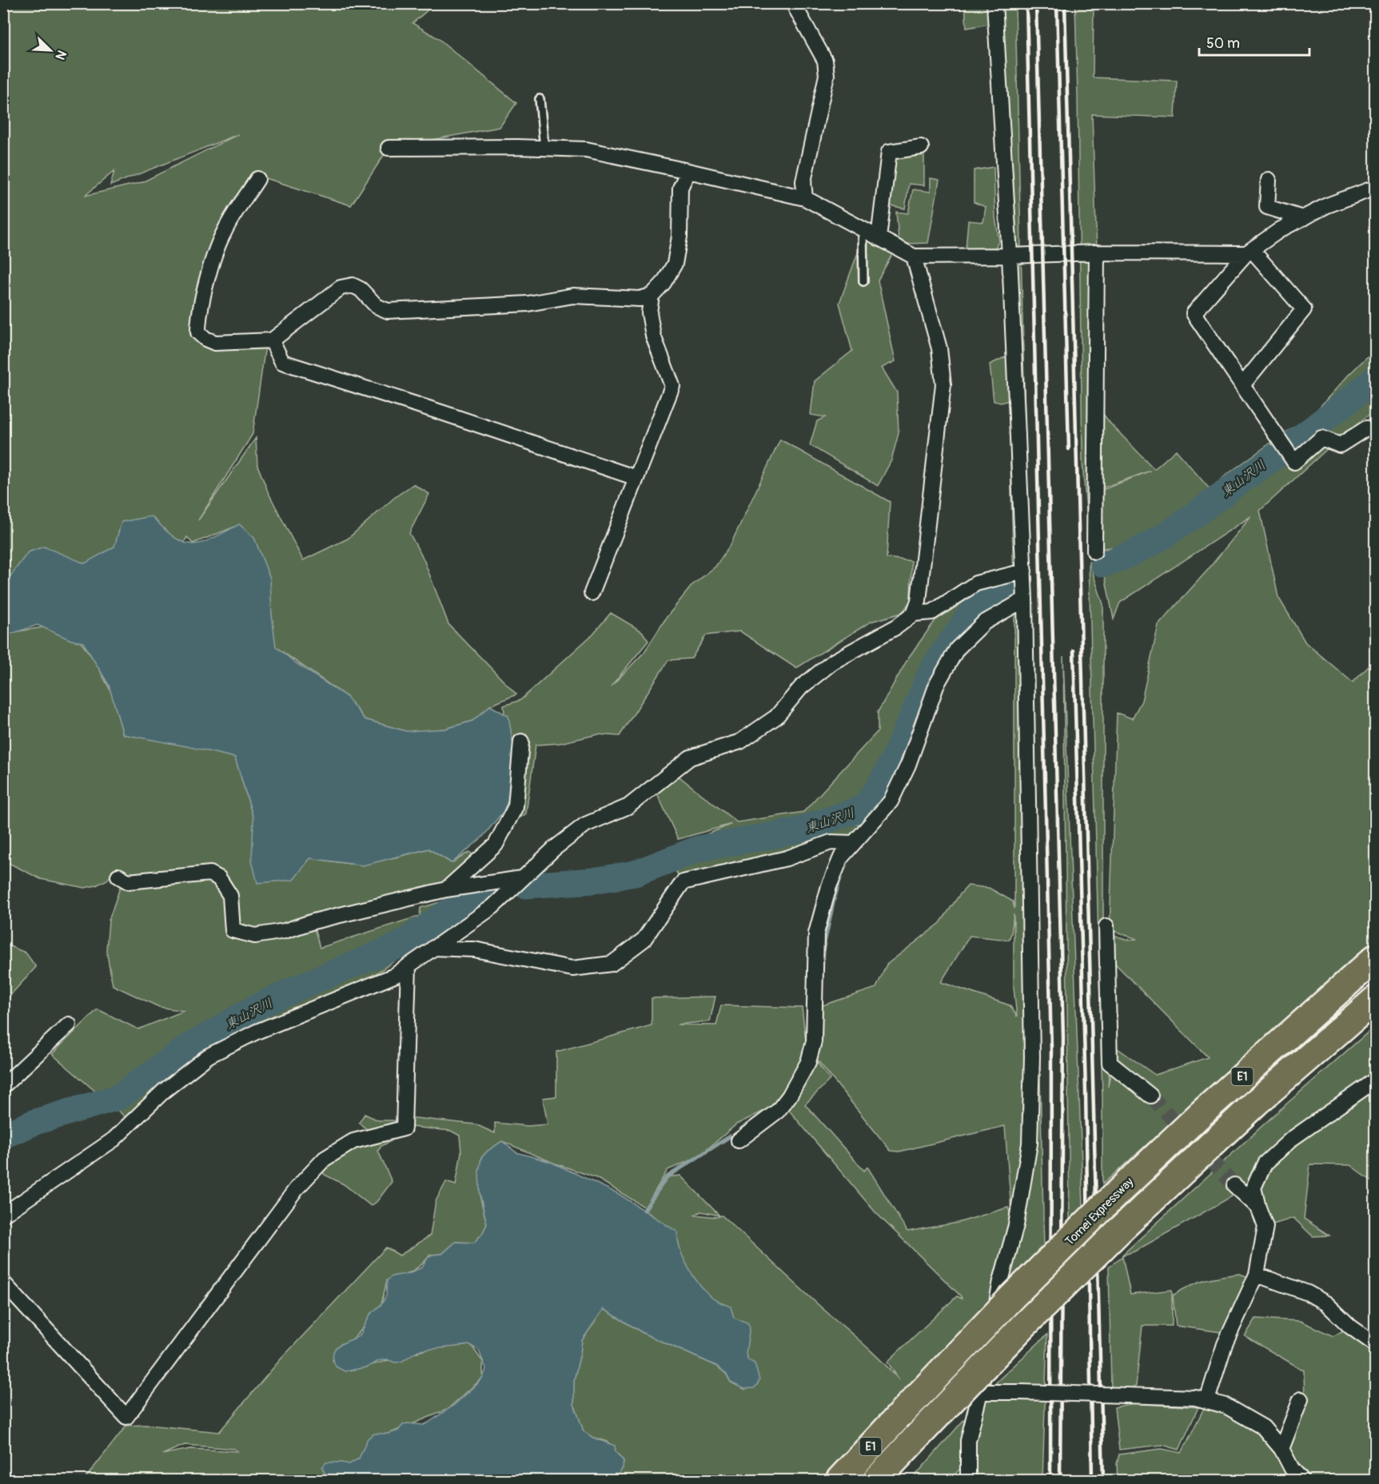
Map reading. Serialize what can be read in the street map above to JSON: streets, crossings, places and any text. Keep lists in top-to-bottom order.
{
  "streets": {
    "highway": ["E1", "Tomei Expressway"]
  },
  "water": ["東山沢川"],
  "scale_bar": "50 m",
  "north": "bottom right"
}
